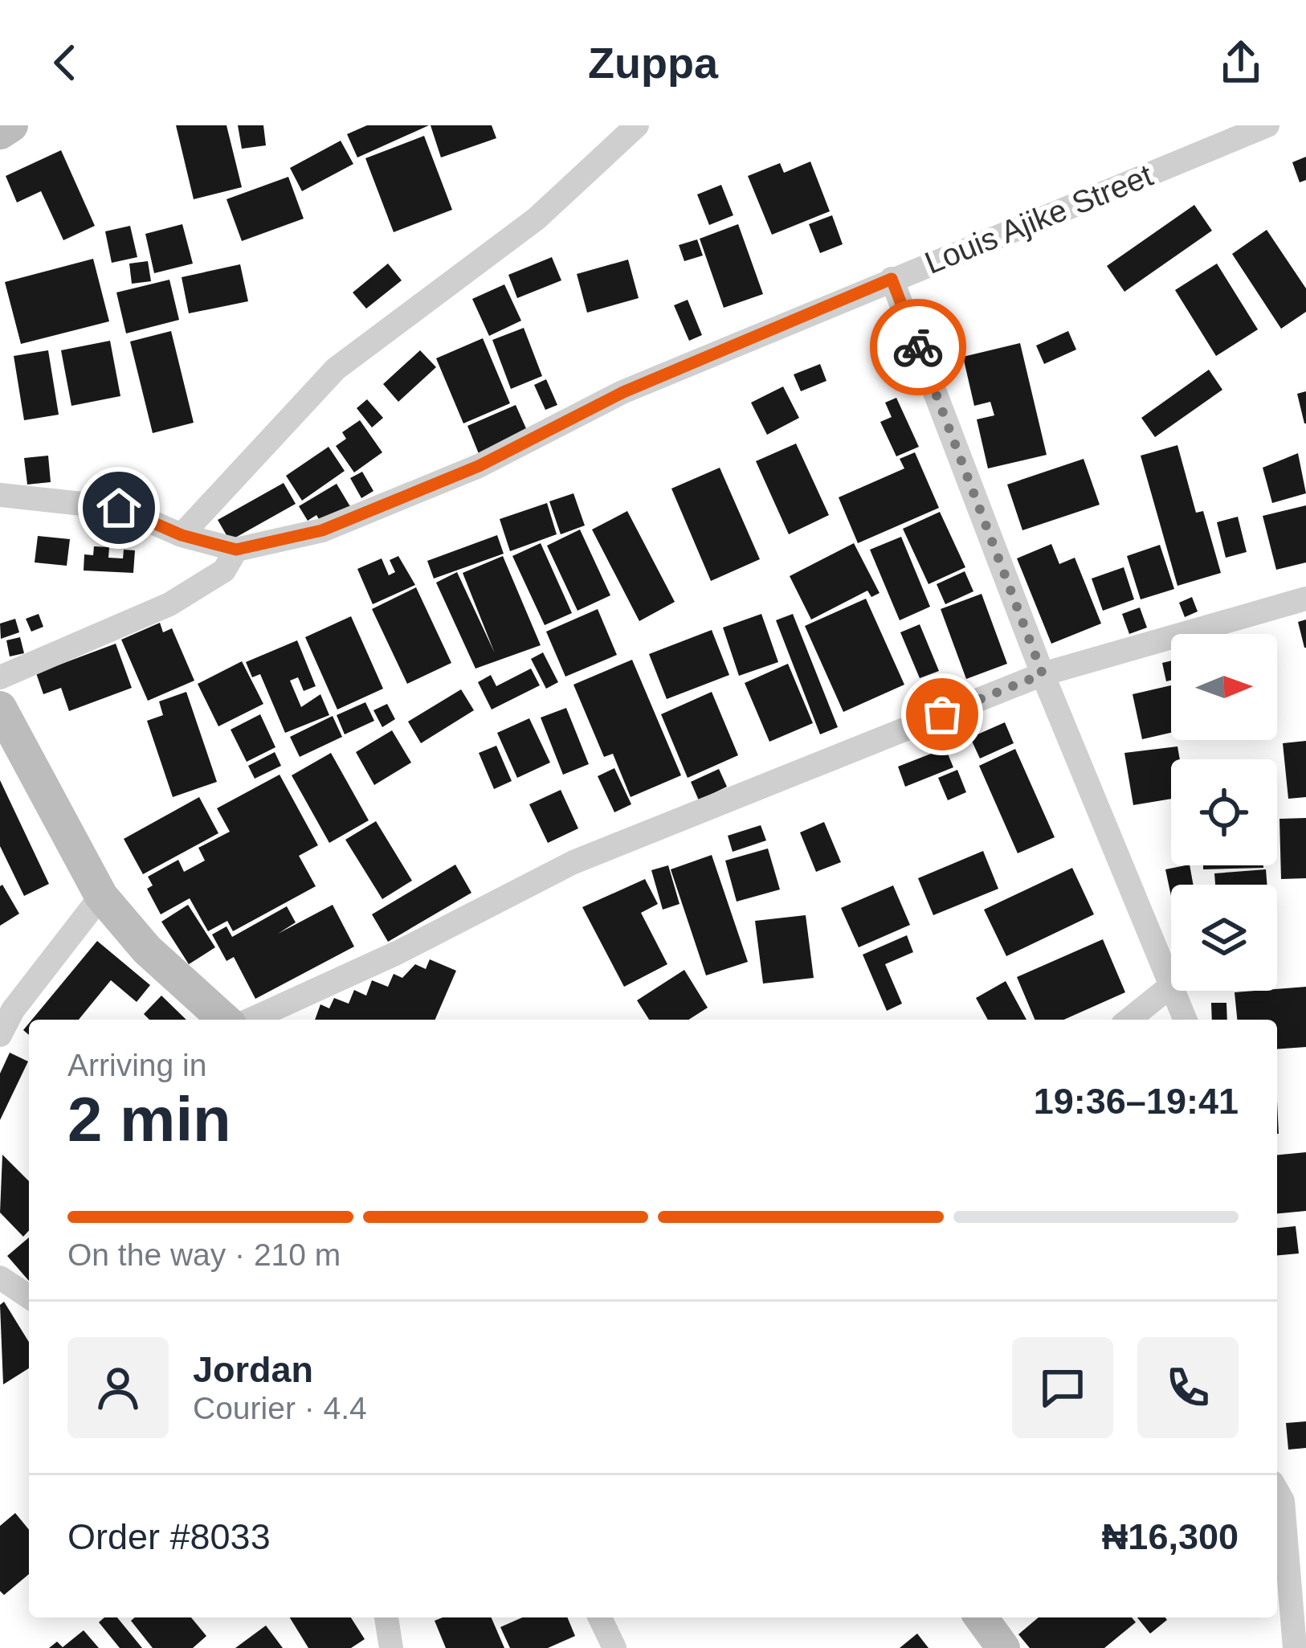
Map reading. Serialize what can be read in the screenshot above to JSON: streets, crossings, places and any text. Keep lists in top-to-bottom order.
{
  "streets": {
    "street": ["Louis Ajike Street"]
  },
  "north": "right",
  "page": {
    "header": "Zuppa",
    "heading": ["2 min", "Arriving in", "19:36–19:41"],
    "panel": [
      "Jordan",
      "Courier · 4.4",
      "Order #8033",
      "₦16,300"
    ],
    "bar": "On the way · 210 m"
  }
}
